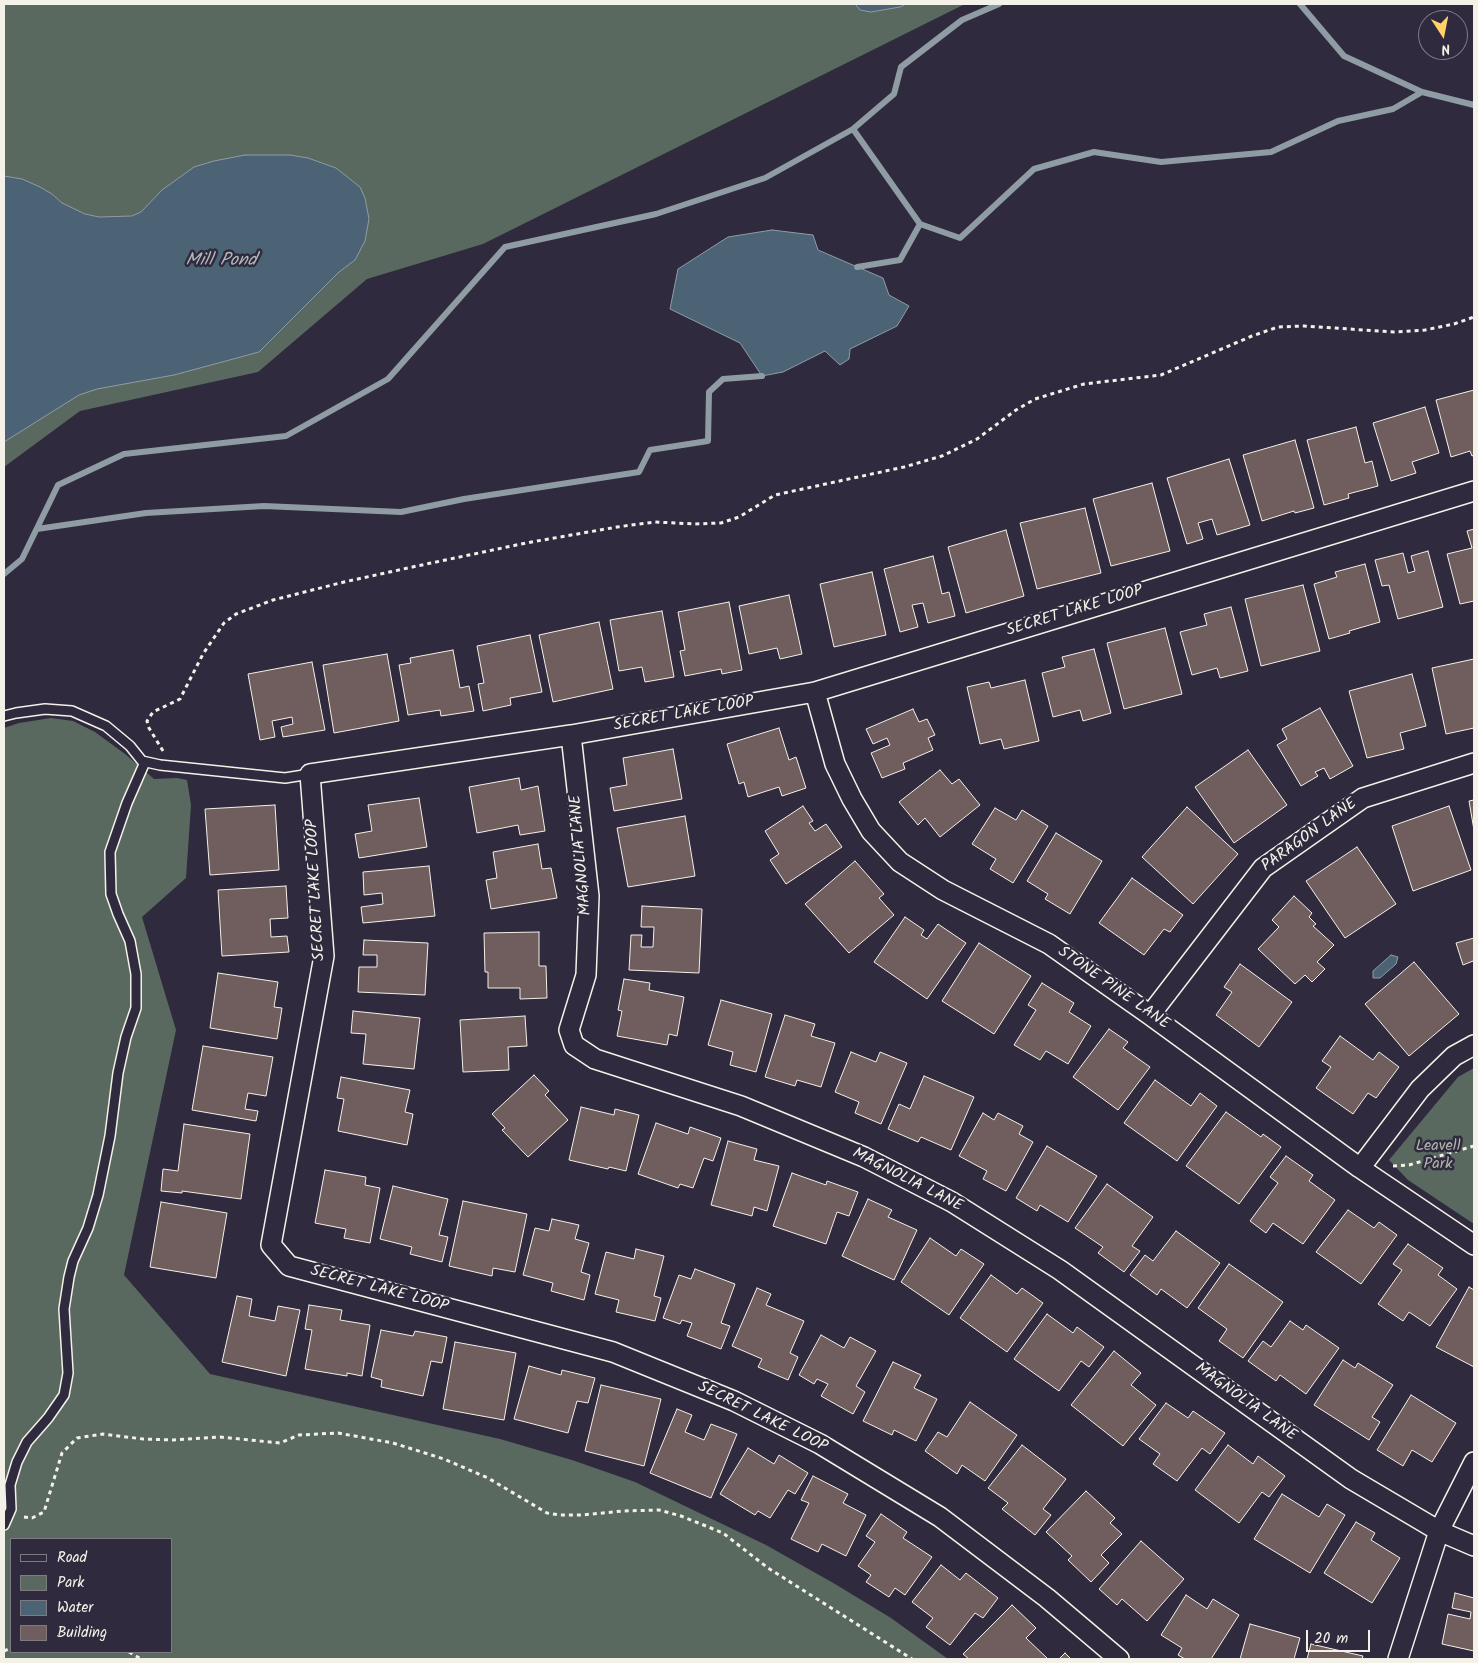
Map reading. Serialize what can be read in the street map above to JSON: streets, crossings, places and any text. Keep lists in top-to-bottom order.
{
  "streets": {
    "street": [
      "SECRET LAKE LOOP",
      "PARAGON LANE",
      "MAGNOLIA LANE",
      "STONE PINE LANE"
    ]
  },
  "crossings": [
    ["SECRET LAKE LOOP", "MAGNOLIA LANE"],
    ["SECRET LAKE LOOP", "STONE PINE LANE"],
    ["PARAGON LANE", "STONE PINE LANE"]
  ],
  "water": ["Mill Pond"],
  "parks": ["Leavell Park"],
  "legend": [
    "Road",
    "Park",
    "Water",
    "Building"
  ],
  "scale_bar": "20 m",
  "north": "bottom"
}
